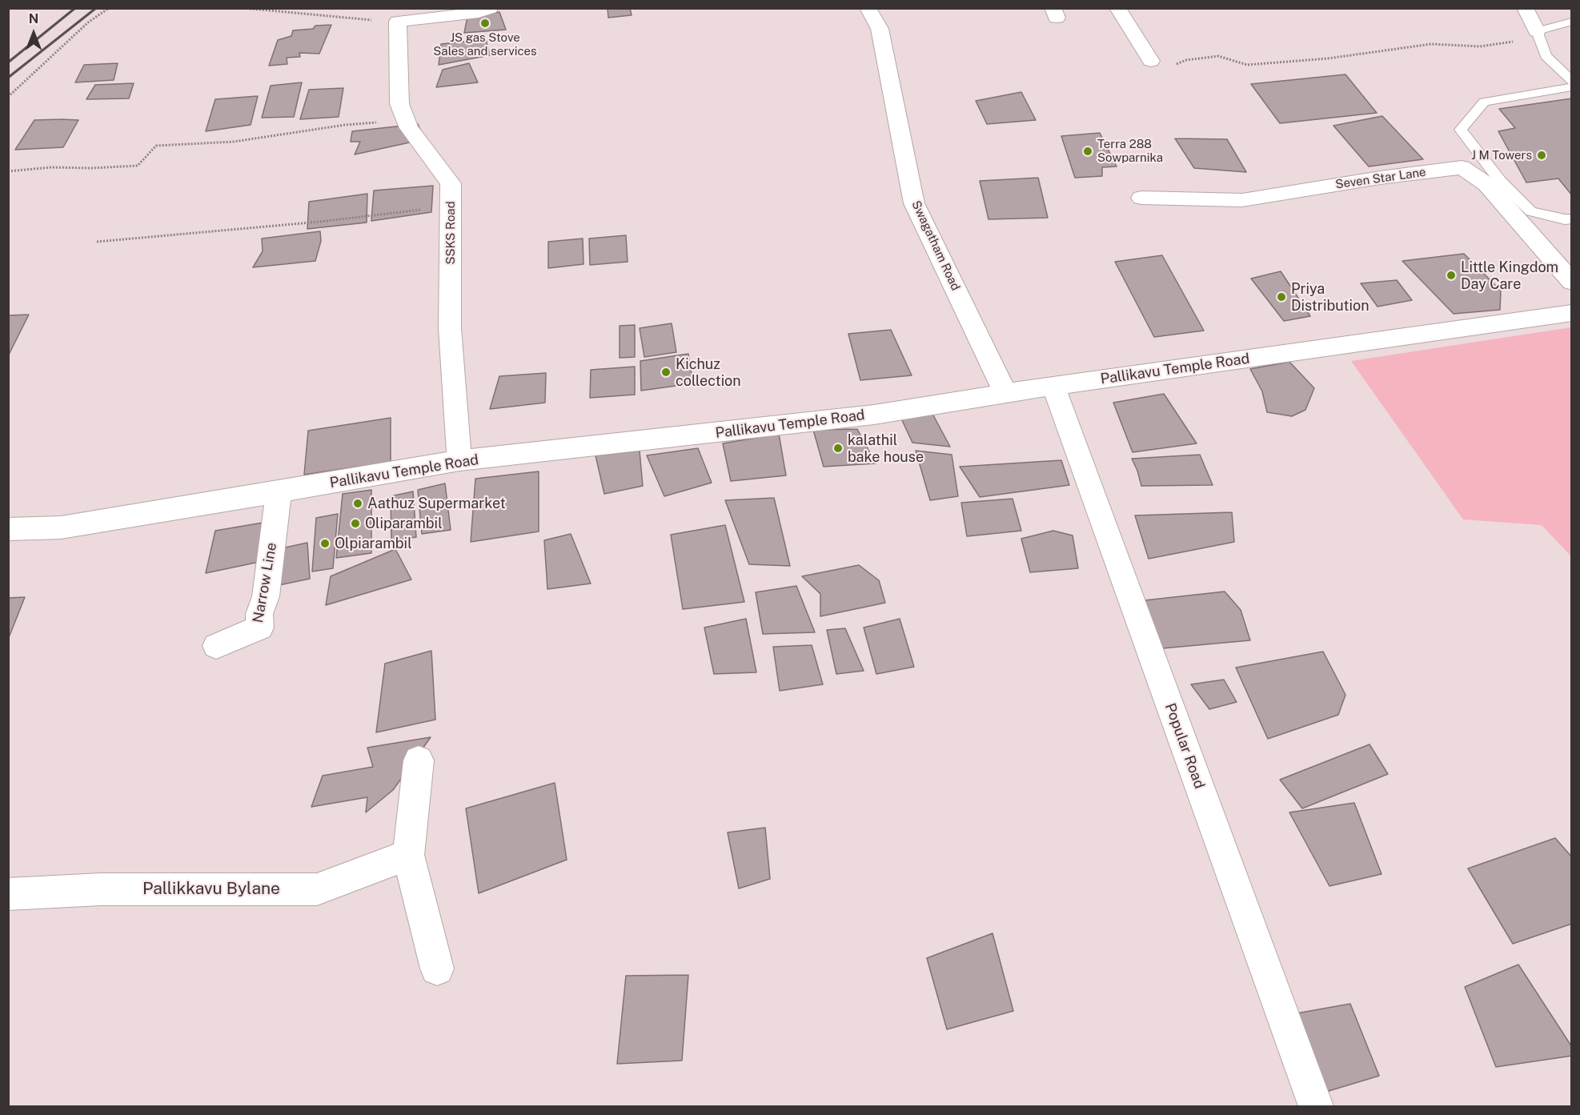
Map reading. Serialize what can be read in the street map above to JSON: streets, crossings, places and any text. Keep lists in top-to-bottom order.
{
  "streets": {
    "street": [
      "Seven Star Lane",
      "SSKS Road",
      "Swagatham Road",
      "Pallikavu Temple Road",
      "Narrow Line",
      "Popular Road",
      "Pallikkavu Bylane"
    ]
  },
  "crossings": [
    ["SSKS Road", "Pallikavu Temple Road"],
    ["Swagatham Road", "Pallikavu Temple Road"],
    ["Pallikavu Temple Road", "Narrow Line"],
    ["Pallikavu Temple Road", "Popular Road"]
  ],
  "places": [
    "JS gas Stove Sales and services",
    "Terra 288 Sowparnika",
    "J M Towers",
    "Little Kingdom Day Care",
    "Priya Distribution",
    "Kichuz collection",
    "kalathil bake house",
    "Aathuz Supermarket",
    "Oliparambil",
    "Olpiarambil"
  ],
  "north": "top"
}
